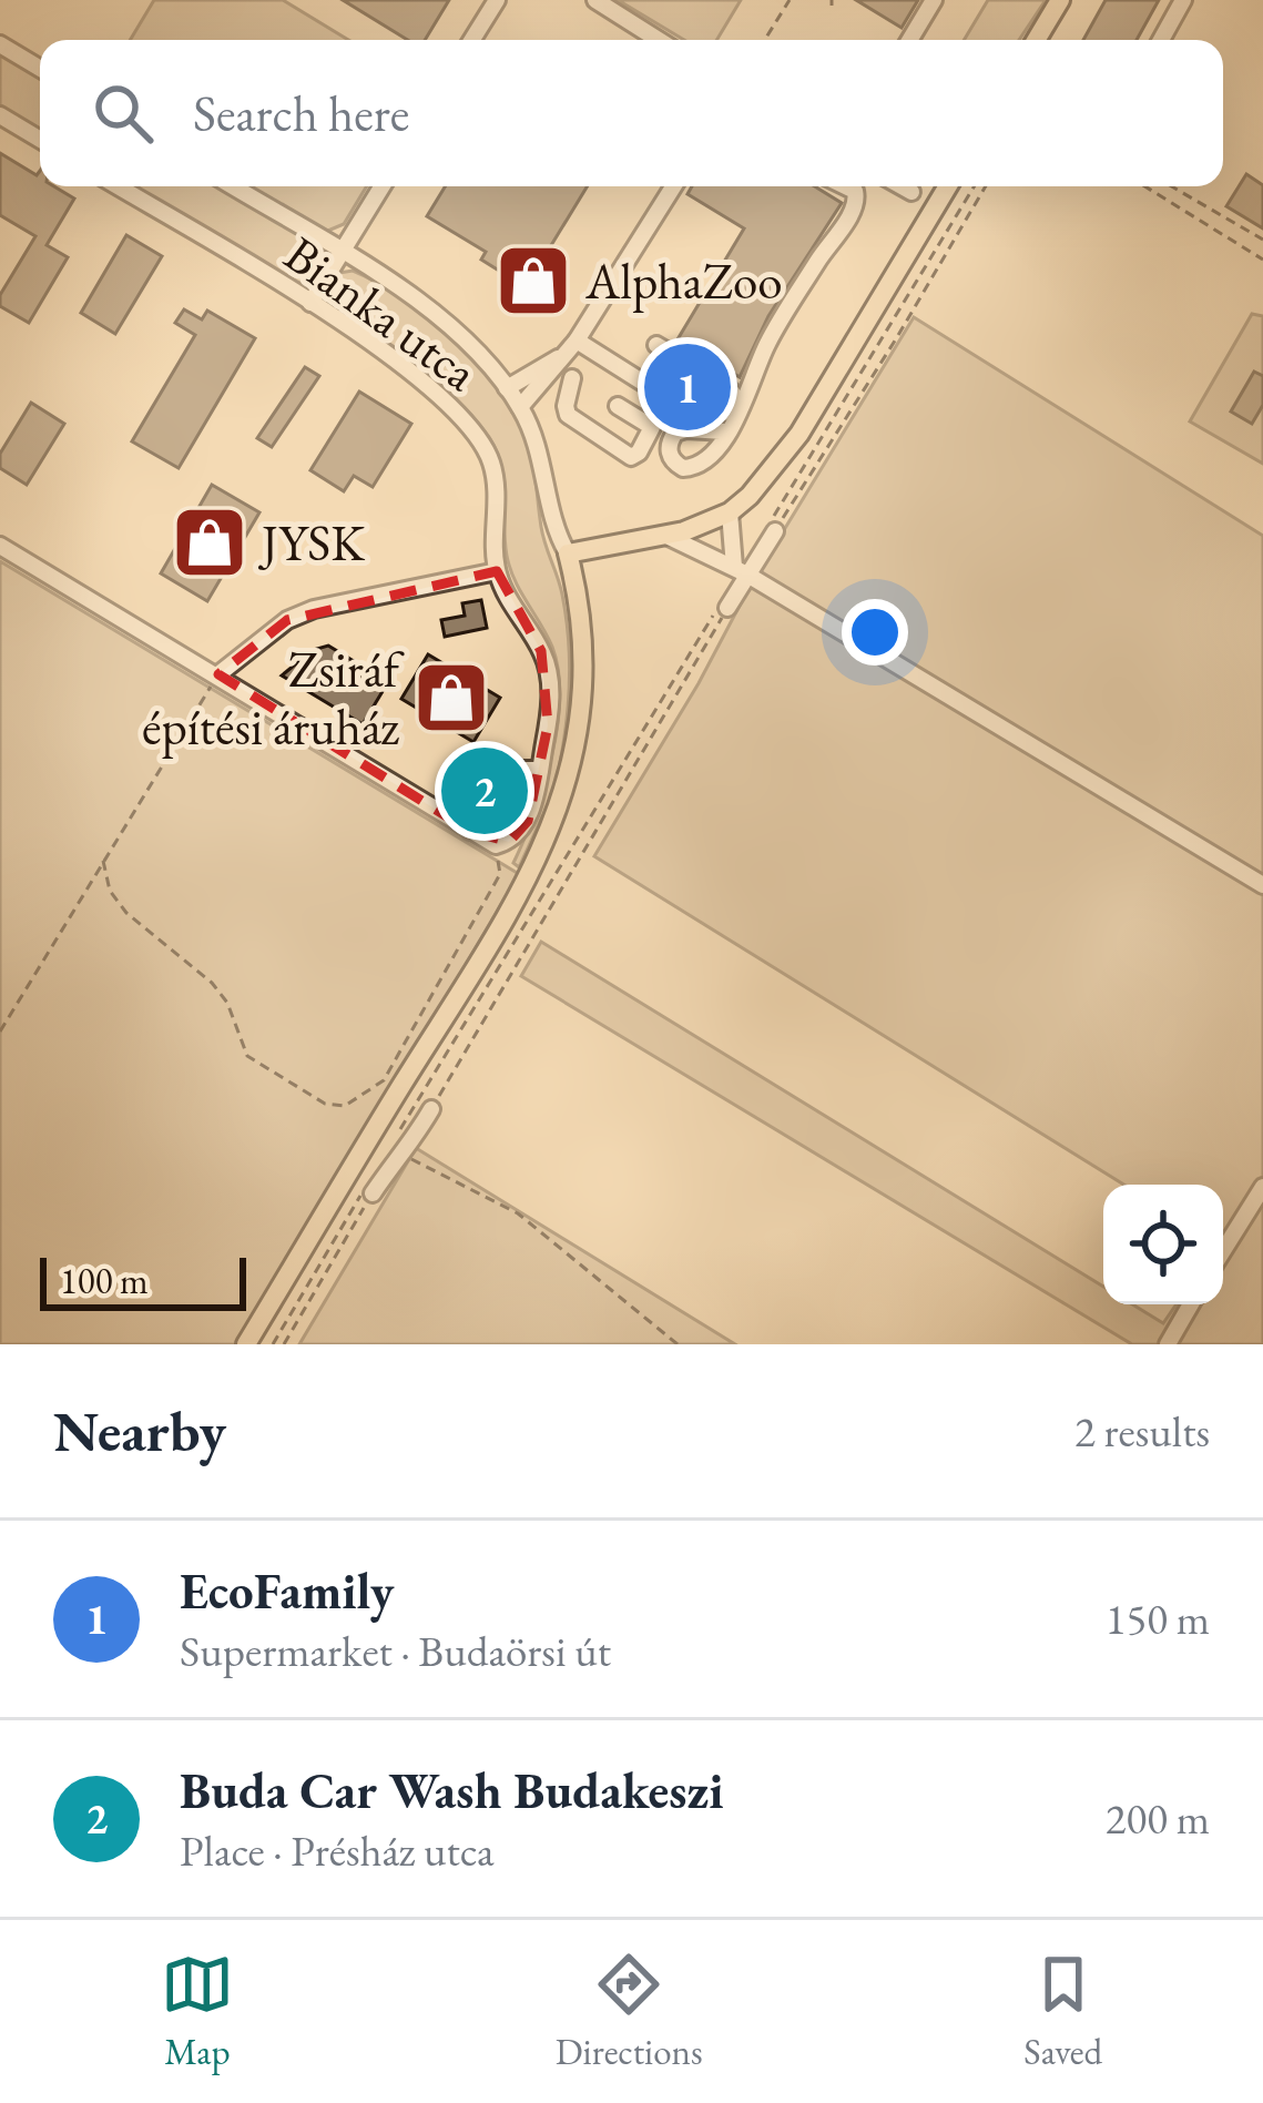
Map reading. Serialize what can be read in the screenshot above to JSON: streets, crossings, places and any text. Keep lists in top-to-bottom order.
{
  "streets": {
    "street": ["Bianka utca"]
  },
  "places": {
    "shop": ["AlphaZoo", "JYSK", "Zsiráf építési áruház"]
  },
  "scale_bar": "100 m",
  "page": {
    "search": "Search here",
    "pins": ["1", "2"],
    "scale": "100 m",
    "heading": ["Nearby", "2 results"],
    "list": [
      {
        "mark": "1",
        "name": "EcoFamily",
        "note": "Supermarket · Budaörsi út",
        "value": "150 m"
      },
      {
        "mark": "2",
        "name": "Buda Car Wash Budakeszi",
        "note": "Place · Présház utca",
        "value": "200 m"
      }
    ],
    "nav": ["Map", "Directions", "Saved"]
  }
}
